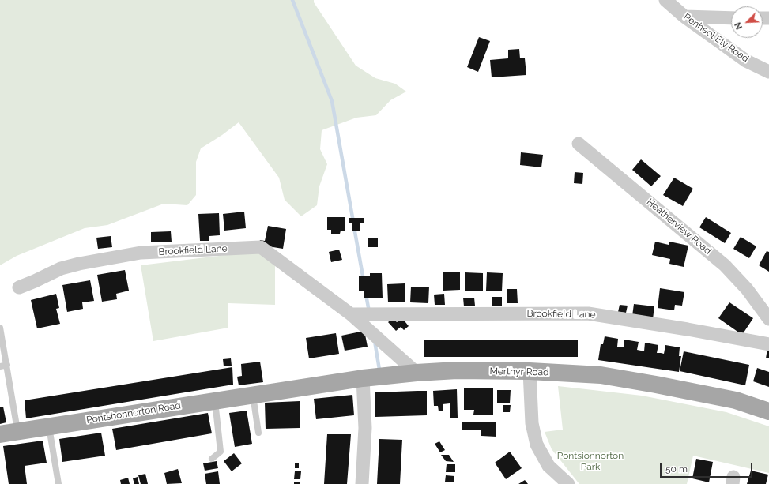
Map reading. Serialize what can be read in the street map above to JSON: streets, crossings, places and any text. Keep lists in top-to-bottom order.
{
  "streets": {
    "main road": ["Merthyr Road", "Pontshonnorton Road"],
    "street": ["Penheol Ely Road", "Heatherview Road", "Brookfield Lane"]
  },
  "crossings": [
    ["Brookfield Lane", "Merthyr Road"],
    ["Merthyr Road", "Pontshonnorton Road"]
  ],
  "parks": ["Pontsionnorton Park"],
  "scale_bar": "50 m",
  "north": "bottom left"
}
